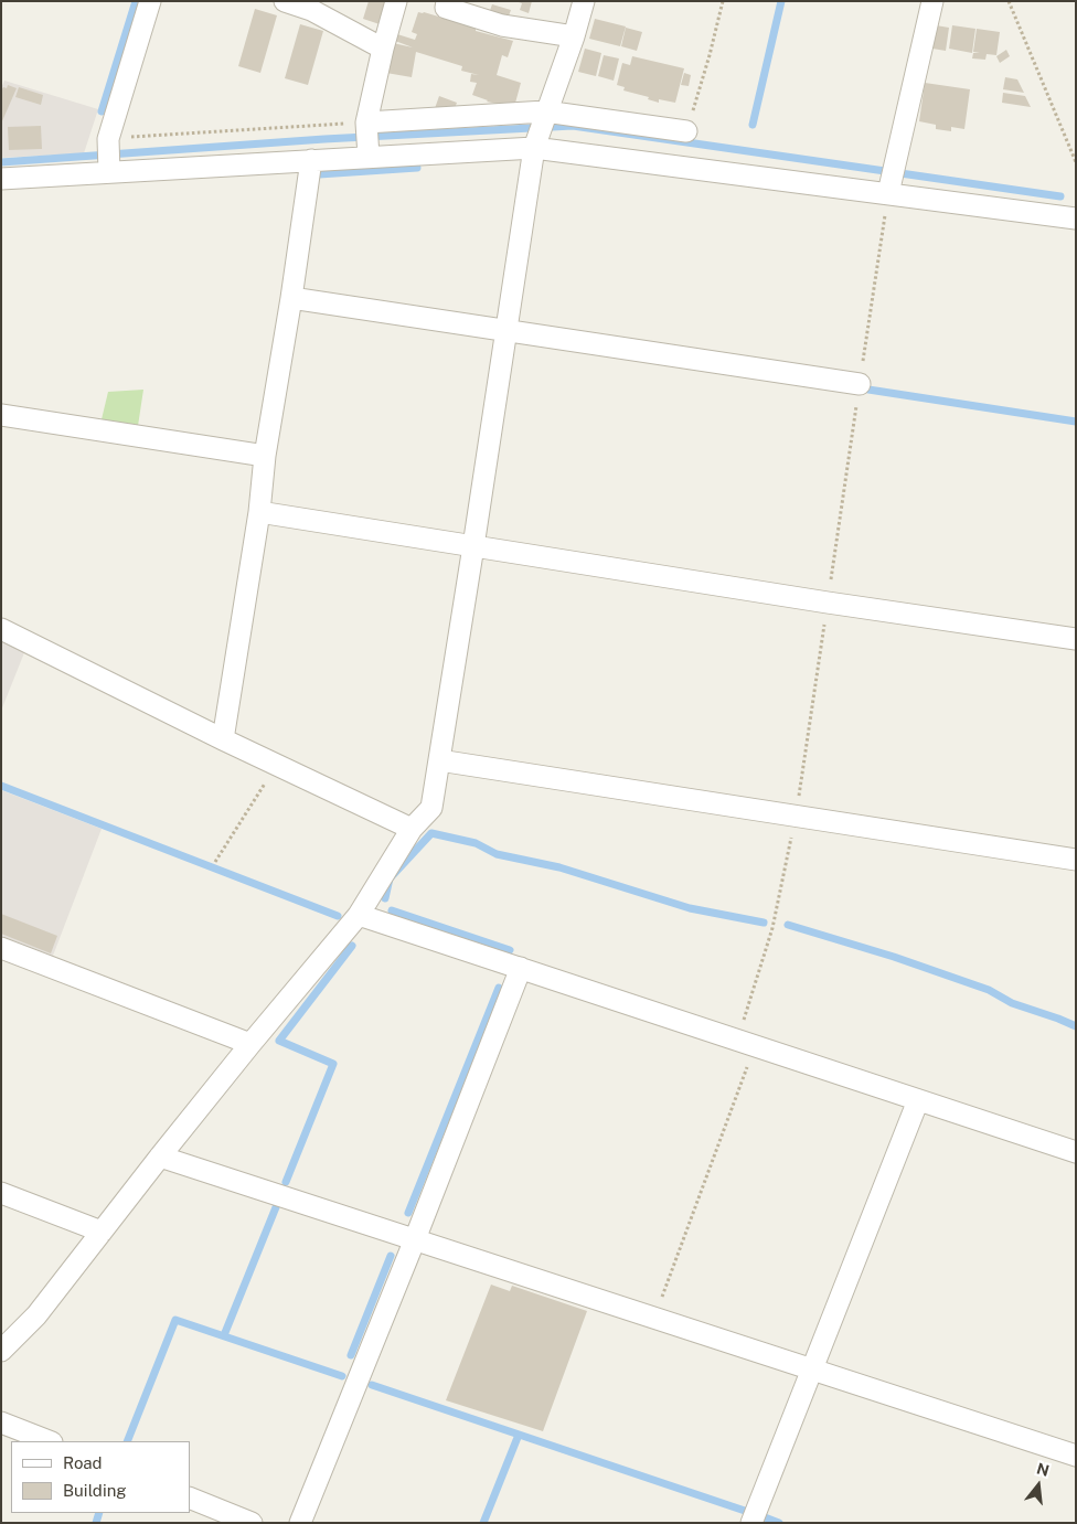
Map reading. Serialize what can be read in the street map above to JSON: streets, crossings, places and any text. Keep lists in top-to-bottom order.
{
  "legend": ["Road", "Building"],
  "north": "top"
}
